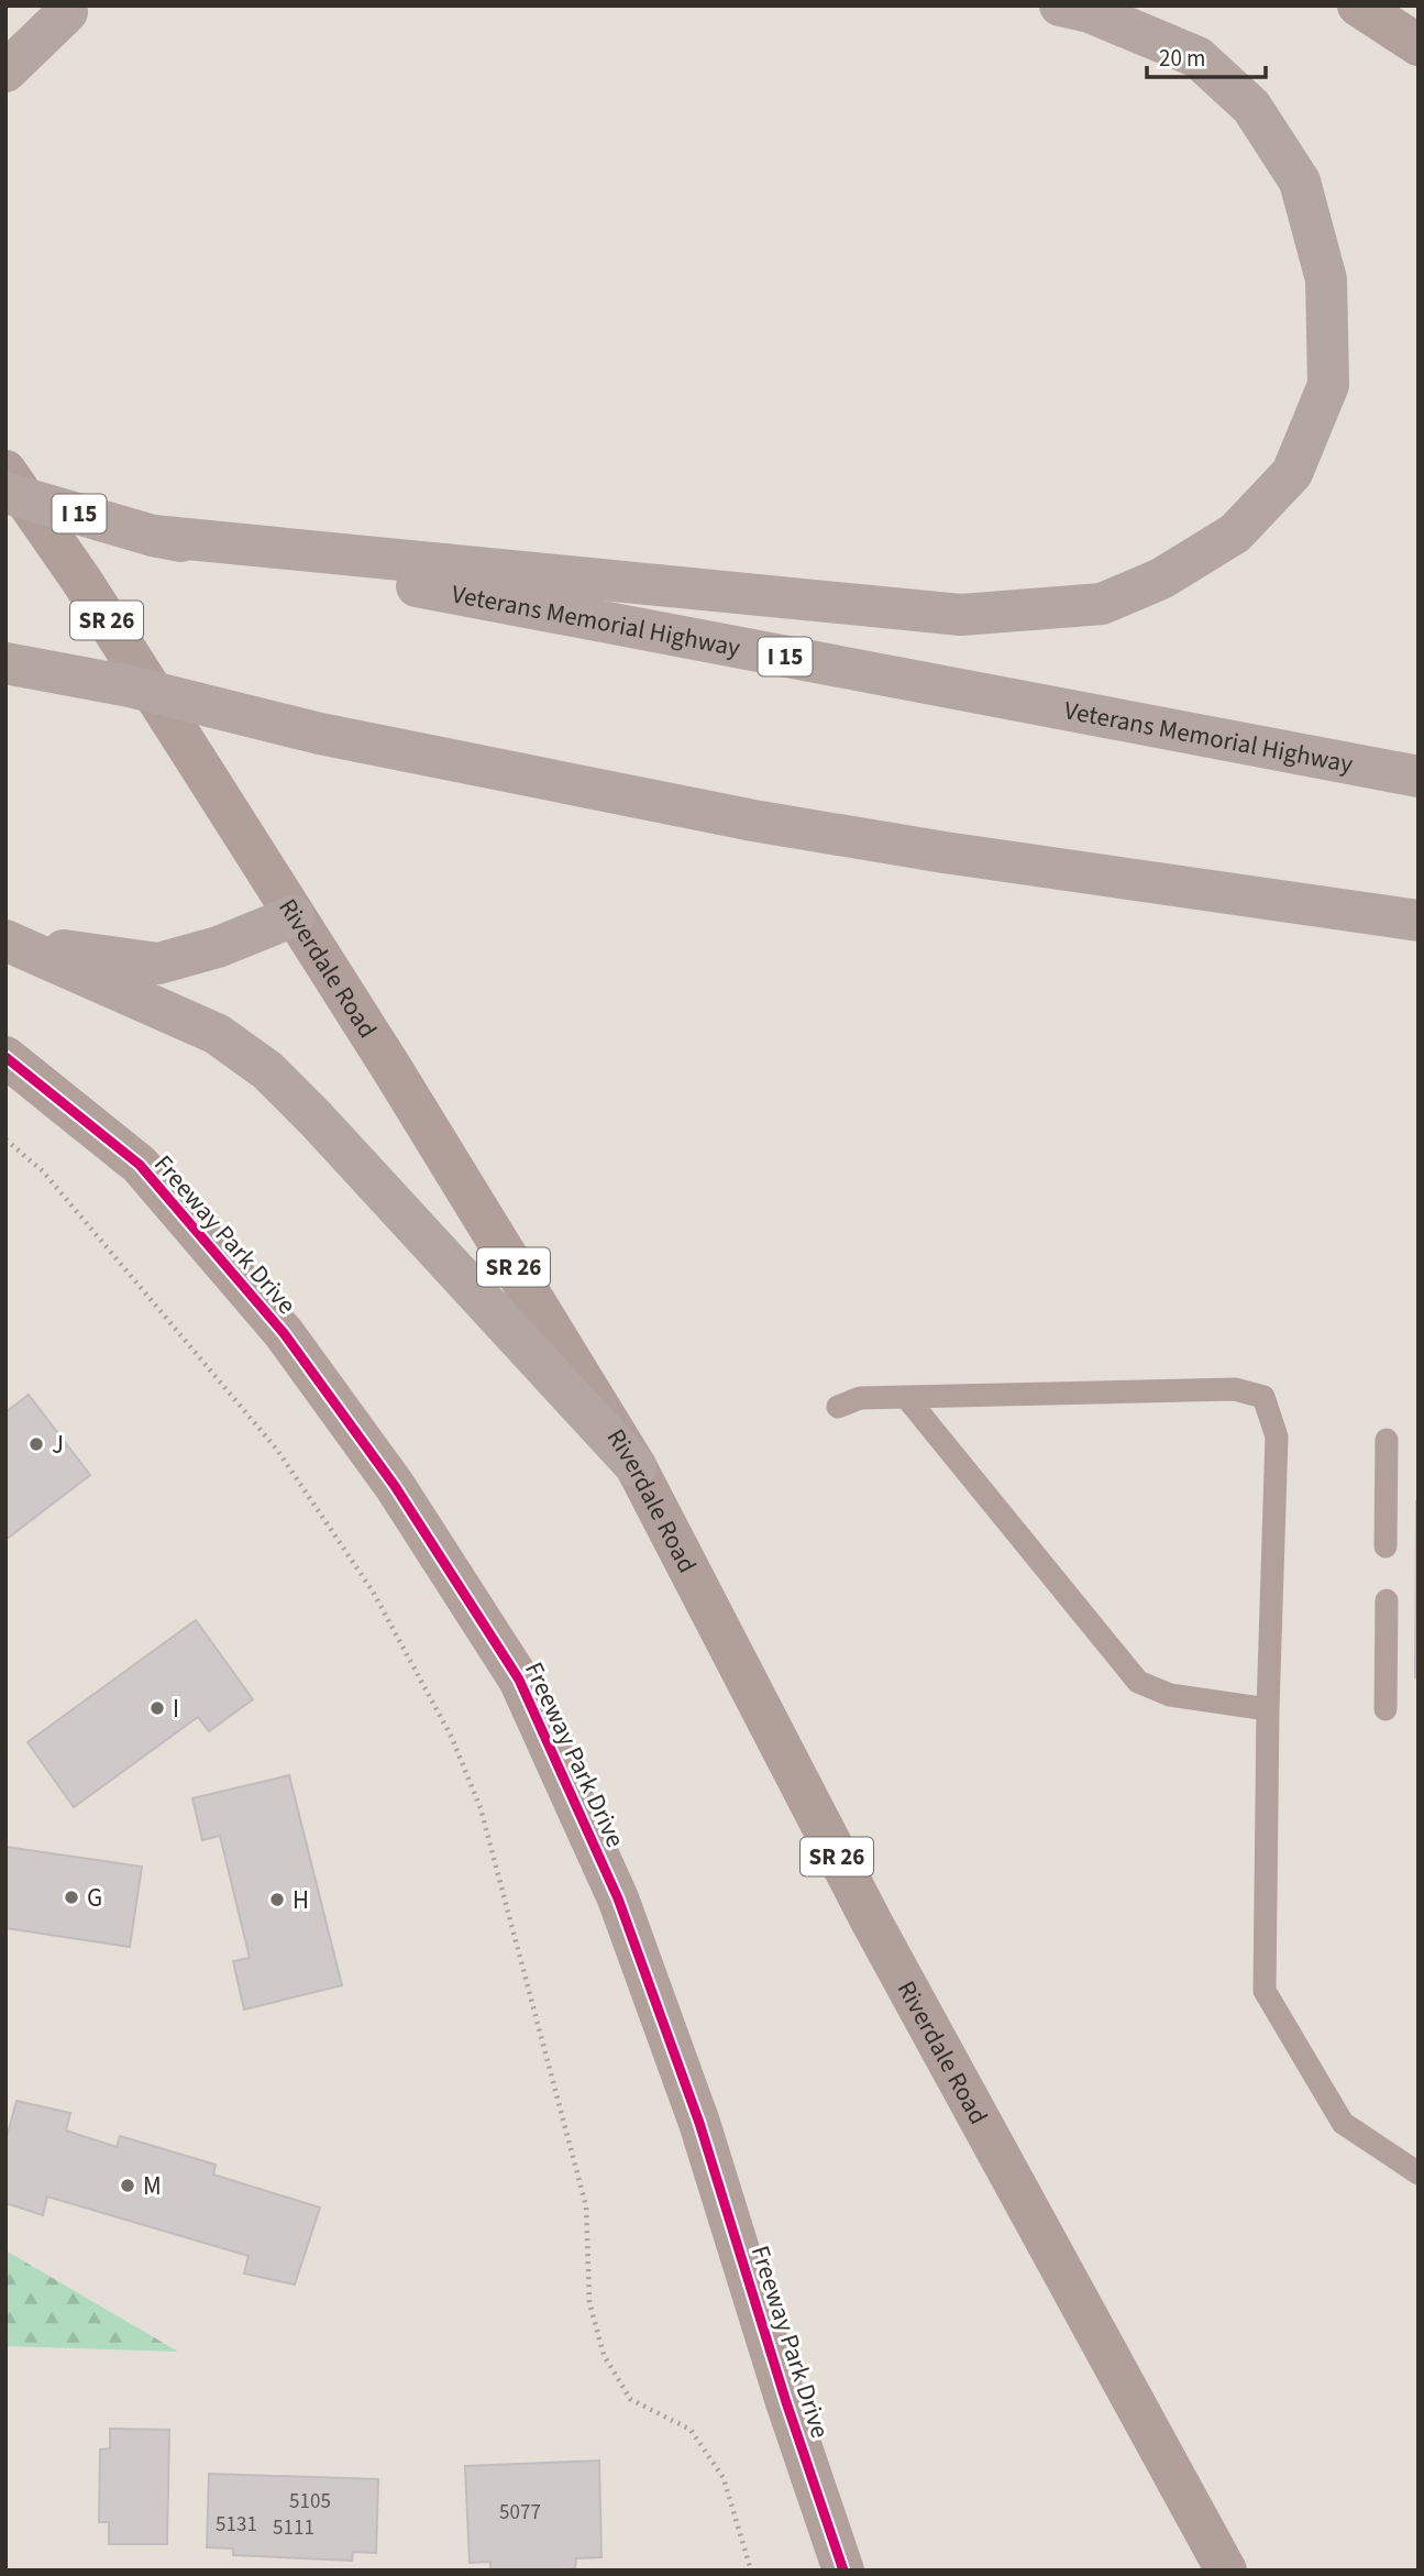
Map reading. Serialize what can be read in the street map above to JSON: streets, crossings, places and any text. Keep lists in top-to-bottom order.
{
  "streets": {
    "highway": ["I 15", "Veterans Memorial Highway"],
    "main road": ["SR 26", "Riverdale Road"],
    "street": ["Freeway Park Drive"]
  },
  "places": [
    "J",
    "I",
    "G",
    "H",
    "M"
  ],
  "house_numbers": [
    "5105",
    "5077",
    "5131",
    "5111"
  ],
  "scale_bar": "20 m"
}
